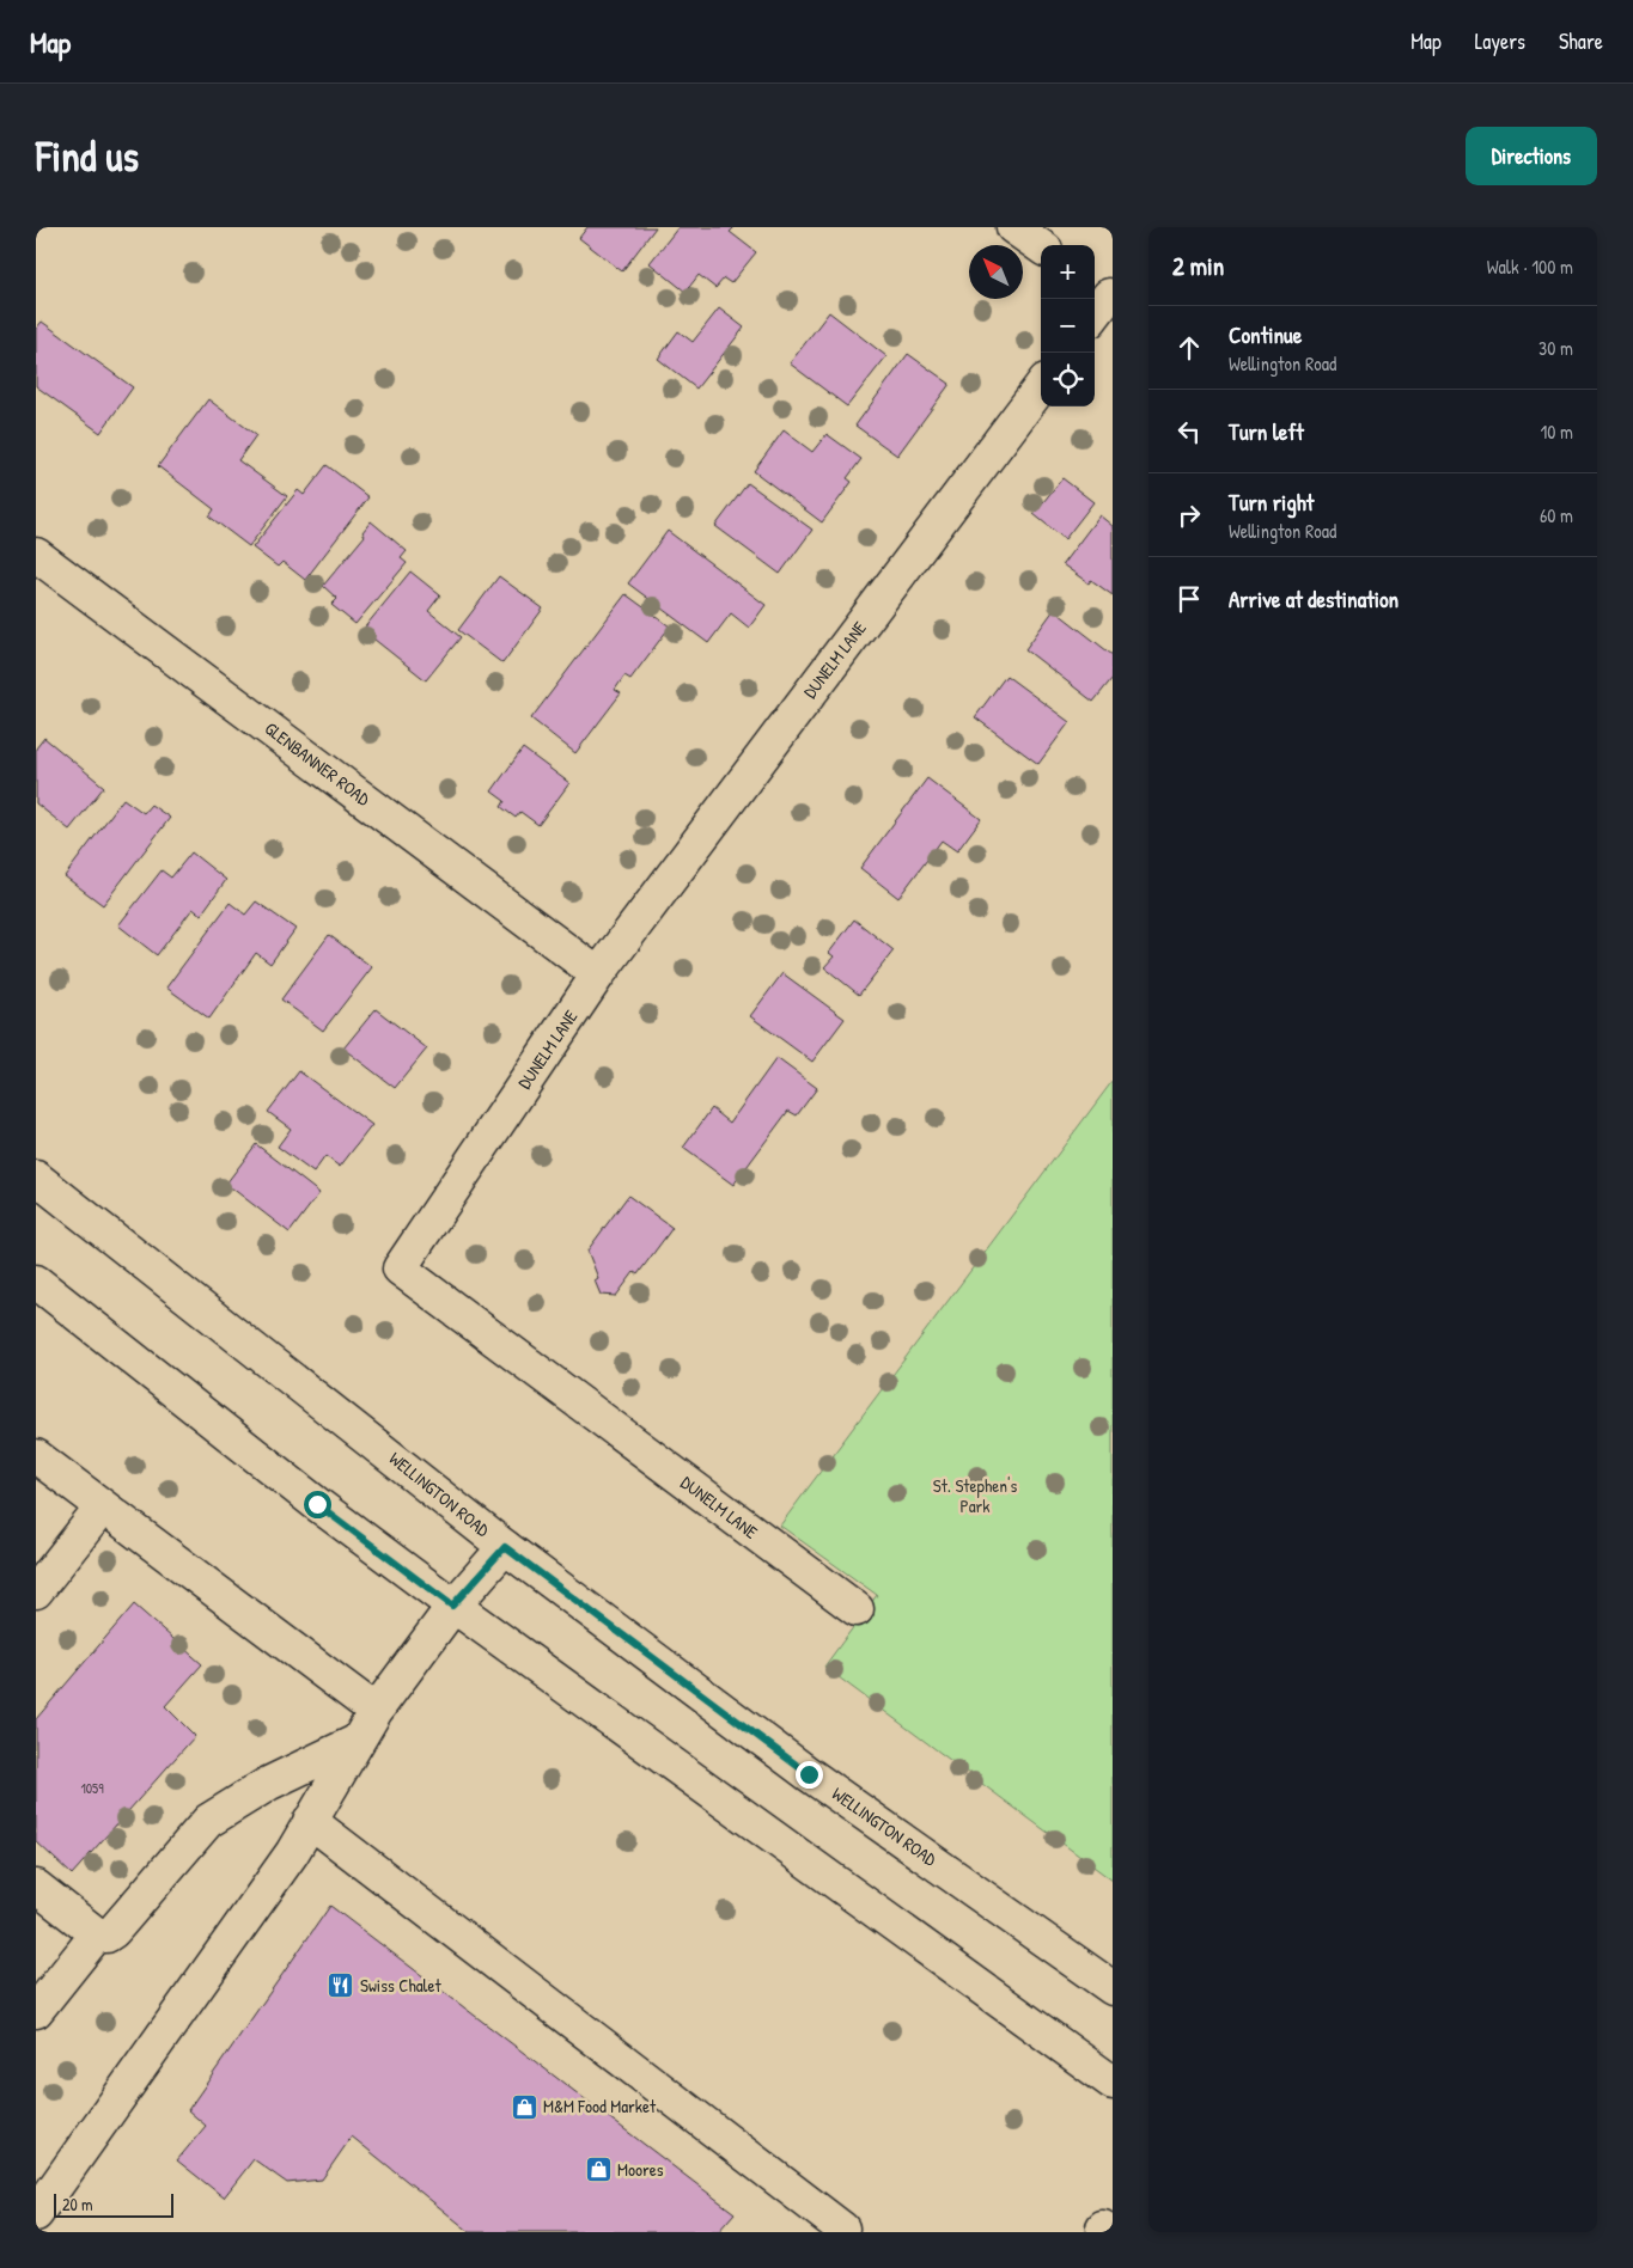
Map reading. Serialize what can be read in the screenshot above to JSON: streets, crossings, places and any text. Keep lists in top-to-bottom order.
{
  "streets": {
    "main road": ["DUNELM LANE", "GLENBANNER ROAD", "WELLINGTON ROAD"]
  },
  "crossings": [
    ["DUNELM LANE", "GLENBANNER ROAD"]
  ],
  "parks": ["St. Stephen's Park"],
  "places": {
    "restaurant": ["Swiss Chalet"],
    "shop": ["M&M Food Market", "Moores"]
  },
  "house_numbers": ["1059"],
  "scale_bar": "20 m",
  "north": "top left",
  "page": {
    "header": "Map",
    "nav": ["Map", "Layers", "Share"],
    "buttons": "Directions",
    "title": "Find us",
    "heading": ["2 min", "Walk · 100 m"],
    "map_buttons": ["+", "−"],
    "list": [
      ["Continue", "Wellington Road", "30 m"],
      ["Turn left", "10 m"],
      ["Turn right", "Wellington Road", "60 m"],
      "Arrive at destination"
    ],
    "scale": "20 m"
  }
}
